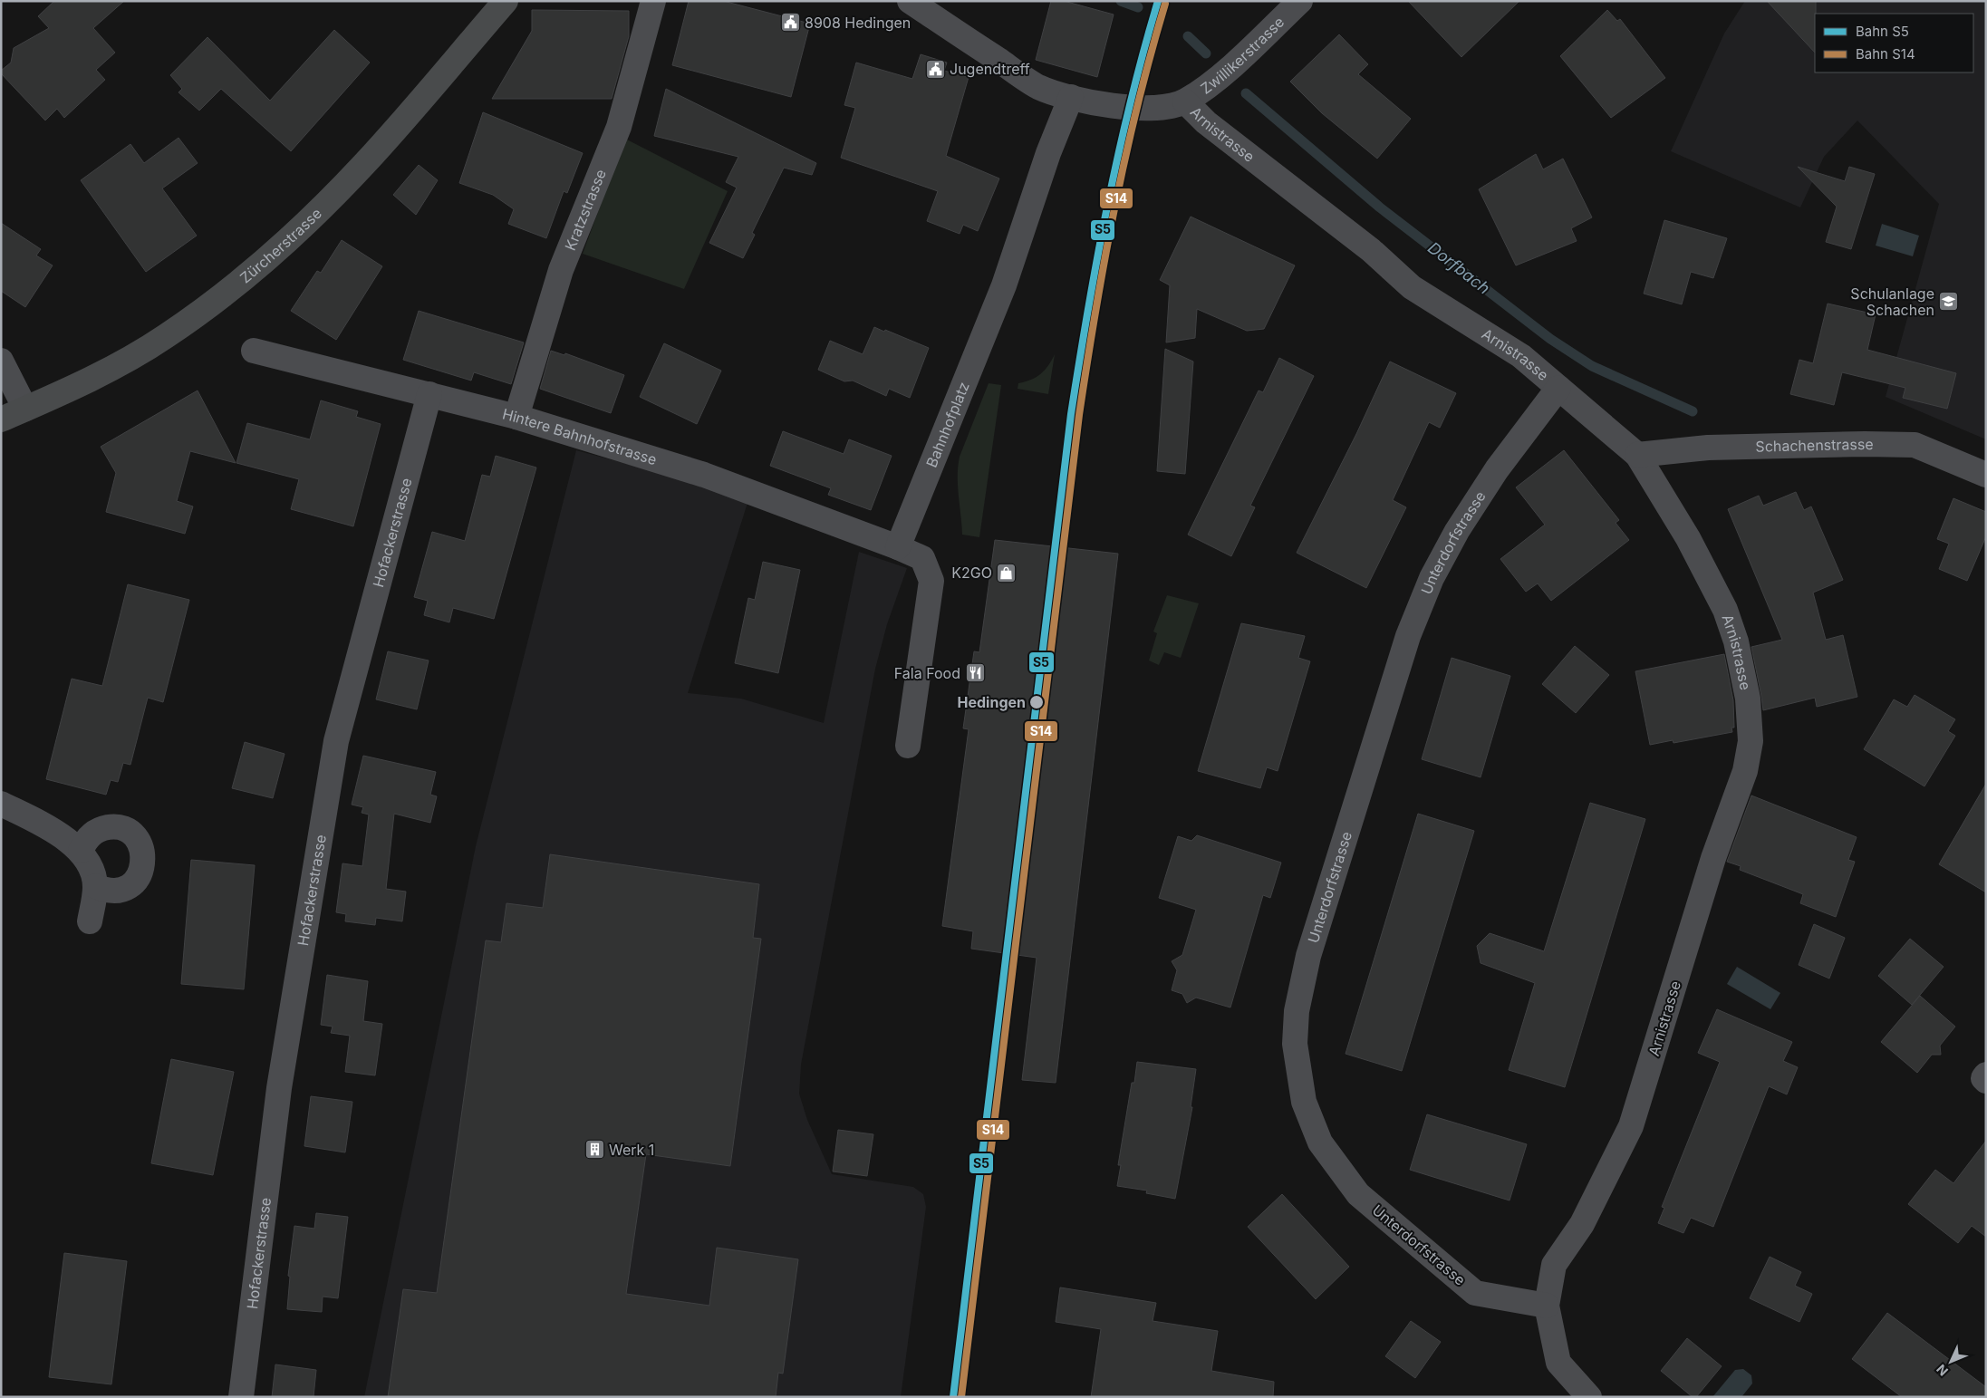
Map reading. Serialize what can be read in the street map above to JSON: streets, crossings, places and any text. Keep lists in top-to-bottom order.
{
  "streets": {
    "main road": ["Zürcherstrasse"],
    "street": [
      "Zwillikerstrasse",
      "Arnistrasse",
      "Kratzstrasse",
      "Bahnhofplatz",
      "Hintere Bahnhofstrasse",
      "Schachenstrasse",
      "Hofackerstrasse",
      "Unterdorfstrasse"
    ]
  },
  "crossings": [
    ["Zwillikerstrasse", "Arnistrasse"],
    ["Zwillikerstrasse", "Bahnhofplatz"],
    ["Arnistrasse", "Schachenstrasse"],
    ["Arnistrasse", "Unterdorfstrasse"],
    ["Kratzstrasse", "Hintere Bahnhofstrasse"],
    ["Bahnhofplatz", "Hintere Bahnhofstrasse"],
    ["Hintere Bahnhofstrasse", "Hofackerstrasse"]
  ],
  "water": ["Dorfbach"],
  "places": {
    "public building": ["8908 Hedingen", "Jugendtreff"],
    "school or university": ["Schulanlage Schachen"],
    "shop": ["K2GO"],
    "restaurant": ["Fala Food"],
    "other": ["Hedingen"],
    "building": ["Werk 1"]
  },
  "lines": ["rail line S5", "rail line S14"],
  "legend": ["Bahn S5", "Bahn S14"],
  "north": "bottom left"
}
